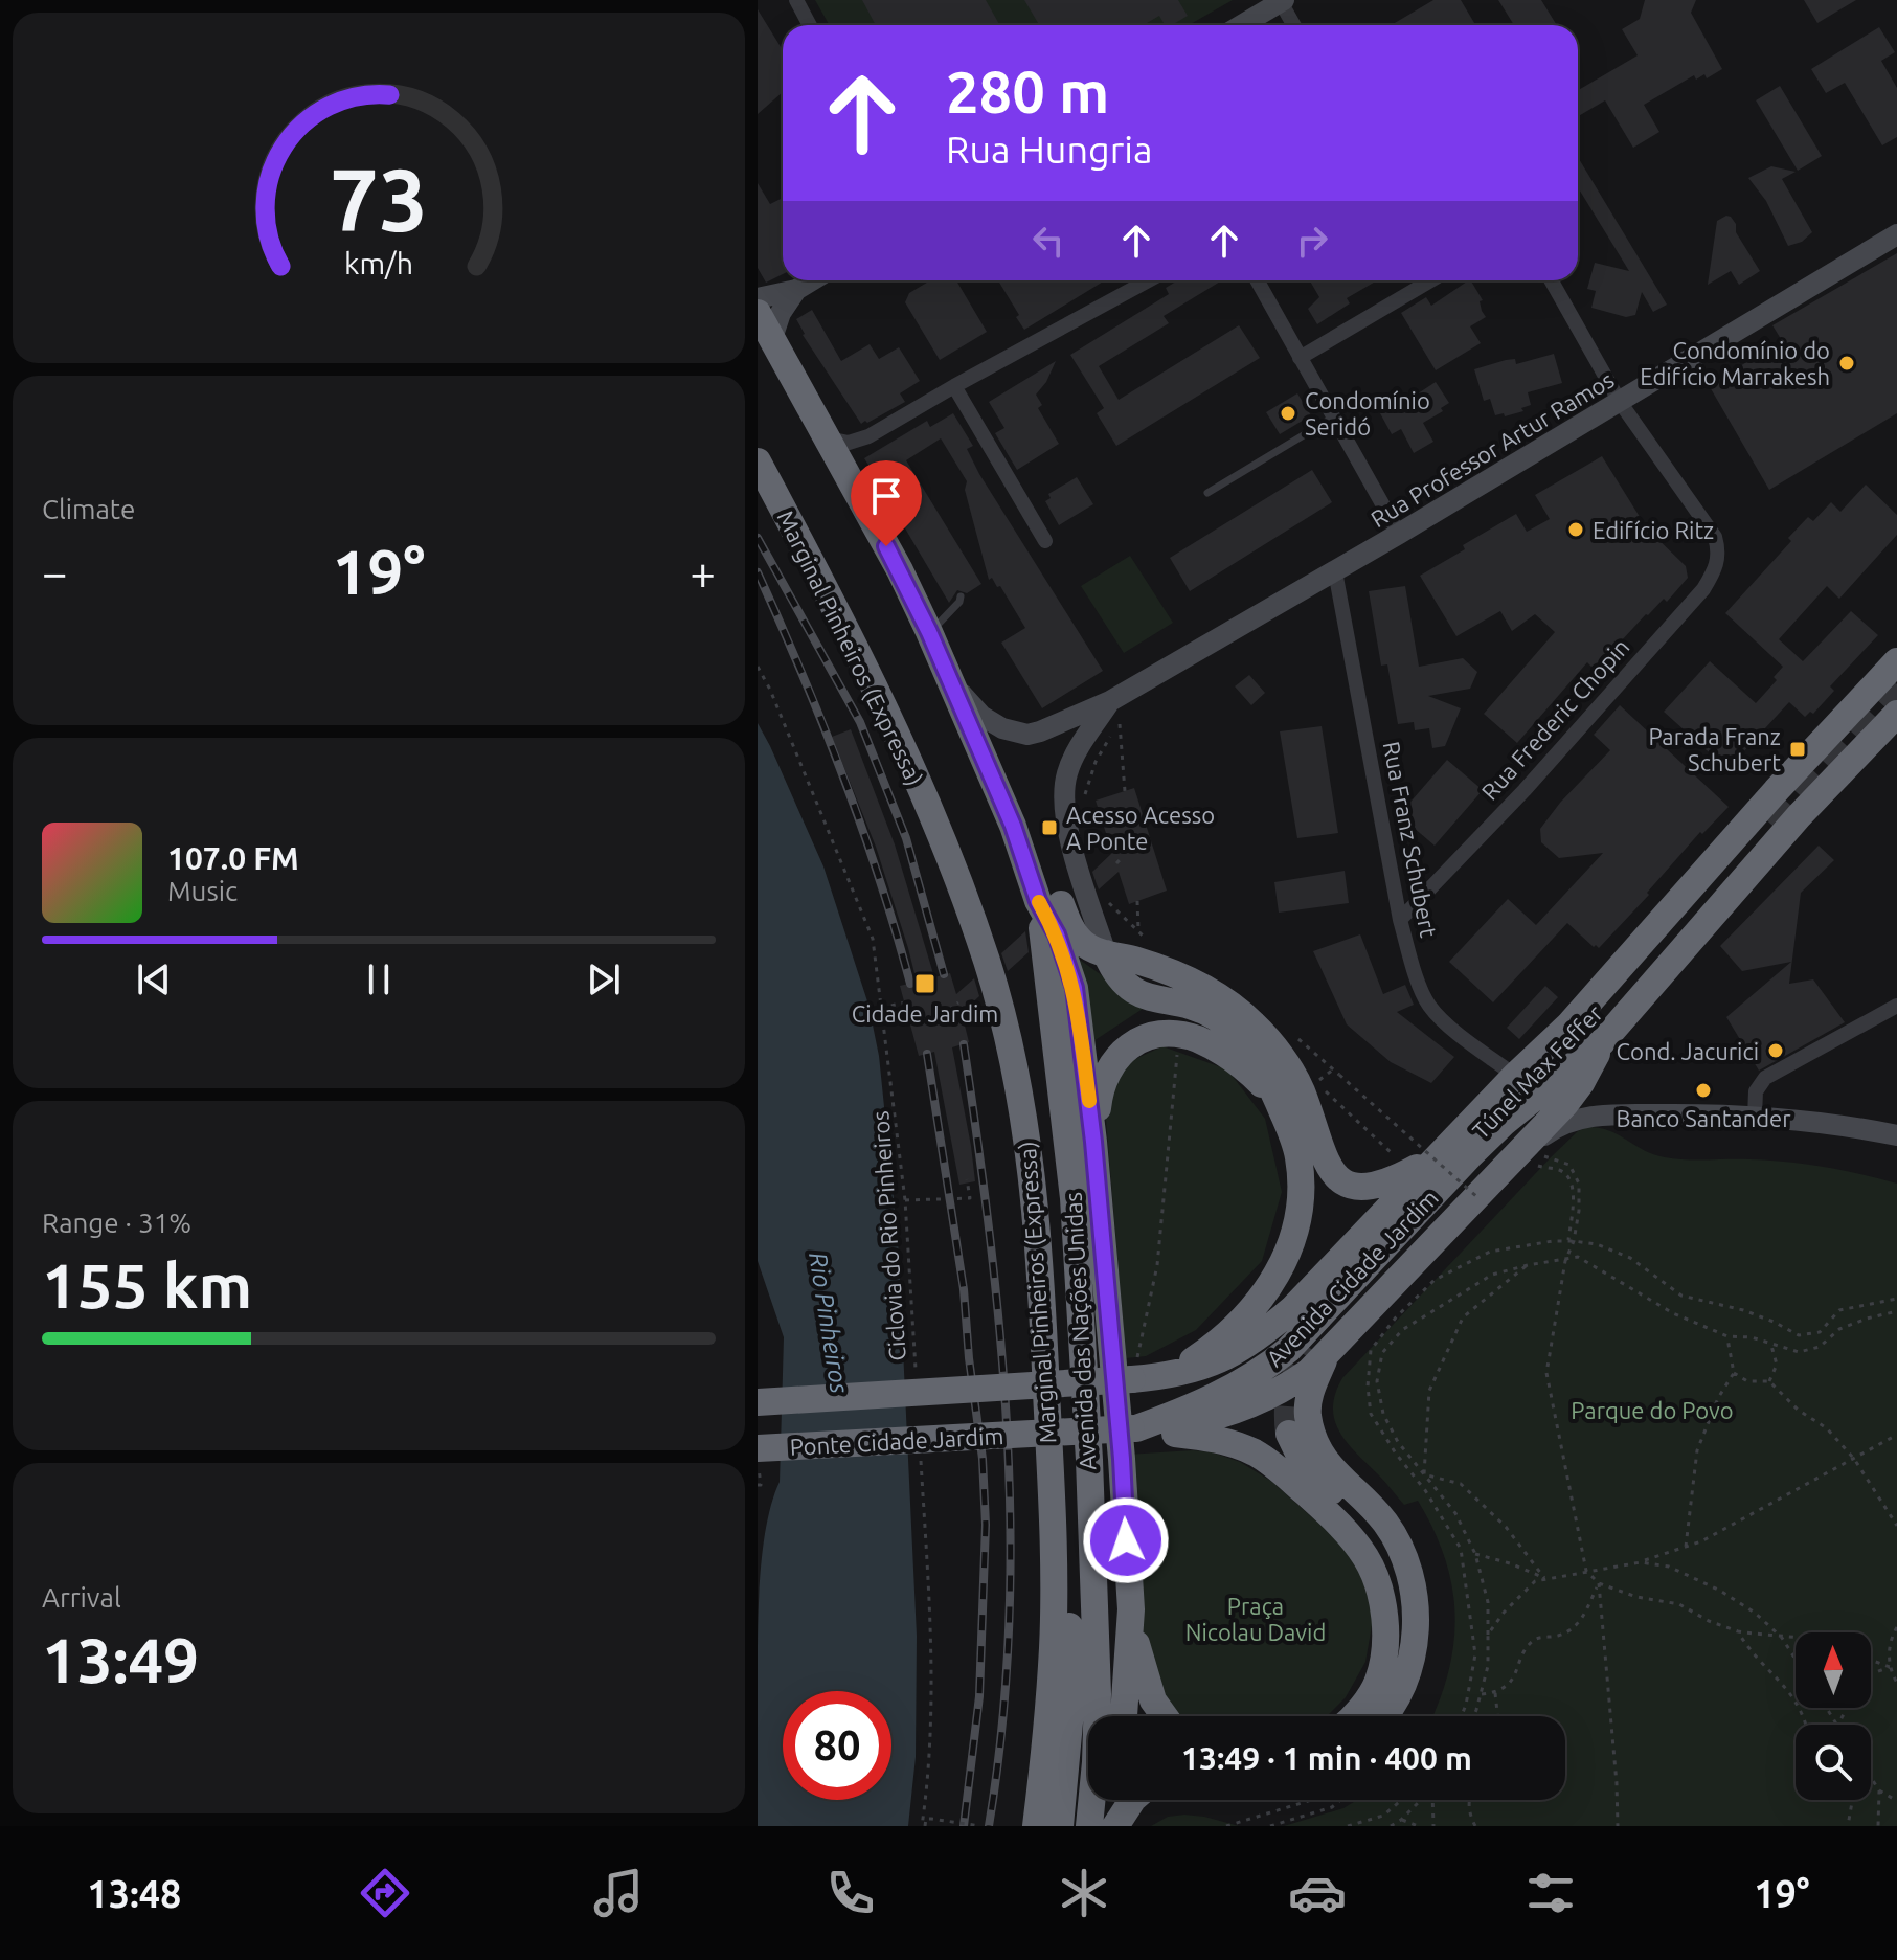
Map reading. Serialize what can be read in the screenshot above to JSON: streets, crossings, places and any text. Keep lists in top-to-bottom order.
{
  "streets": {
    "highway": [
      "Marginal Pinheiros (Expressa)",
      "Túnel Max Feffer",
      "Avenida Cidade Jardim",
      "Avenida das Nações Unidas",
      "Ponte Cidade Jardim"
    ],
    "street": ["Rua Professor Artur Ramos", "Rua Frederic Chopin", "Rua Franz Schubert"],
    "path": ["Ciclovia do Rio Pinheiros"]
  },
  "crossings": [
    ["Rua Professor Artur Ramos", "Rua Frederic Chopin"],
    ["Rua Professor Artur Ramos", "Rua Franz Schubert"],
    ["Rua Frederic Chopin", "Rua Franz Schubert"],
    ["Rua Franz Schubert", "Avenida Cidade Jardim"],
    ["Túnel Max Feffer", "Avenida Cidade Jardim"],
    ["Avenida Cidade Jardim", "Ponte Cidade Jardim"]
  ],
  "water": ["Rio Pinheiros"],
  "parks": ["Parque do Povo", "Praça Nicolau David"],
  "places": {
    "other": [
      "Condomínio do Edifício Marrakesh",
      "Condomínio Seridó",
      "Edifício Ritz",
      "Cond. Jacurici",
      "Banco Santander"
    ],
    "transit": ["Parada Franz Schubert", "Acesso Acesso A Ponte", "Cidade Jardim"]
  },
  "north": "top",
  "page": {
    "turn": ["280 m", "Rua Hungria"],
    "tile": [
      "Climate",
      ["Range · 31%", "155 km"],
      ["Arrival", "13:49"]
    ],
    "heat": ["−", "19°", "+"],
    "song": ["107.0 FM", "Music"],
    "limit": "80",
    "trip": "13:49 · 1 min · 400 m",
    "tabs": ["13:48", "19°"],
    "gauge": ["73", "km/h"]
  }
}
